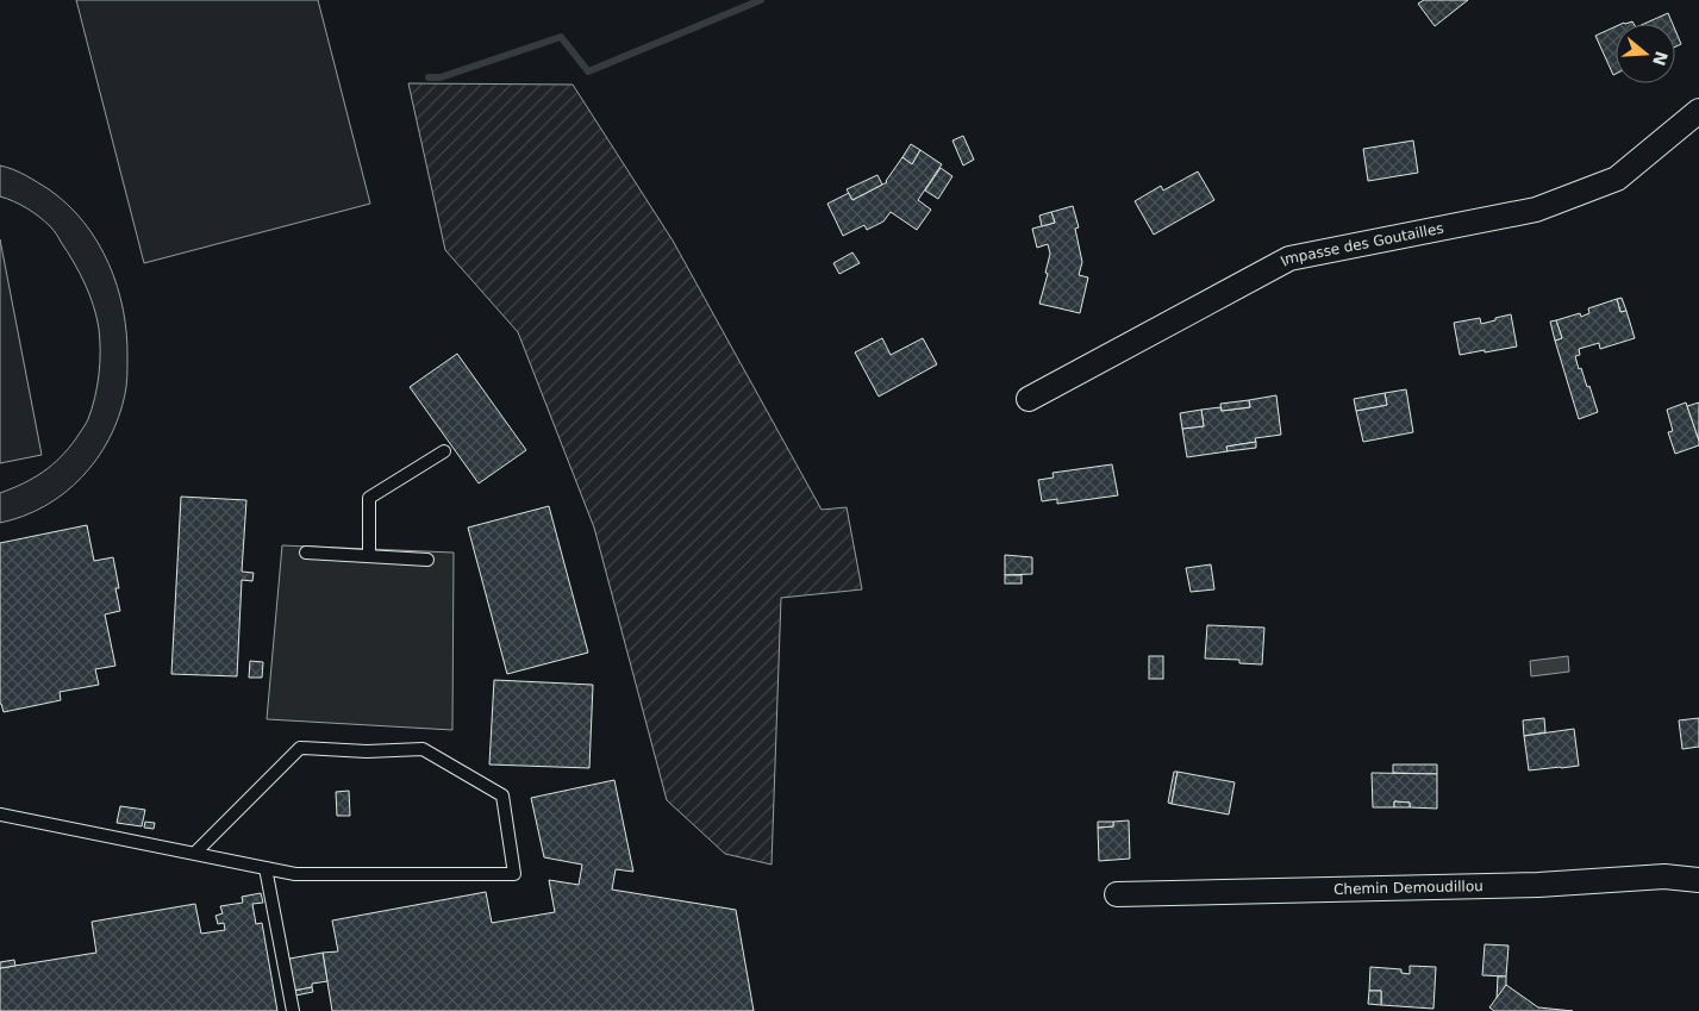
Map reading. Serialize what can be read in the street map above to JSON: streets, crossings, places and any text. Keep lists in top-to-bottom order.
{
  "streets": {
    "street": ["Impasse des Goutailles", "Chemin Demoudillou"]
  },
  "north": "right"
}
